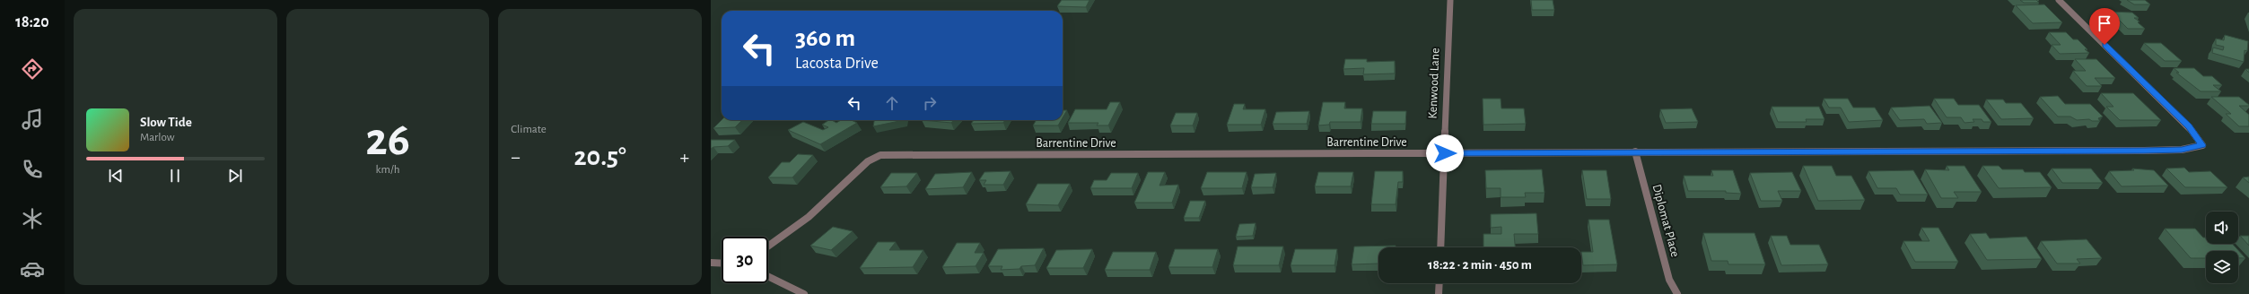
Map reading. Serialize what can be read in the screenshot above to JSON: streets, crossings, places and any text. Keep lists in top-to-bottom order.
{
  "streets": {
    "street": ["Kenwood Lane", "Barrentine Drive", "Diplomat Place"]
  },
  "crossings": [
    ["Kenwood Lane", "Barrentine Drive"],
    ["Barrentine Drive", "Diplomat Place"]
  ],
  "page": {
    "tabs": "18:20",
    "tile": [
      ["26", "km/h"],
      "Climate"
    ],
    "turn": ["360 m", "Lacosta Drive"],
    "song": ["Slow Tide", "Marlow"],
    "heat": ["−", "20.5°", "+"],
    "limit": "30",
    "trip": "18:22 · 2 min · 450 m"
  }
}
